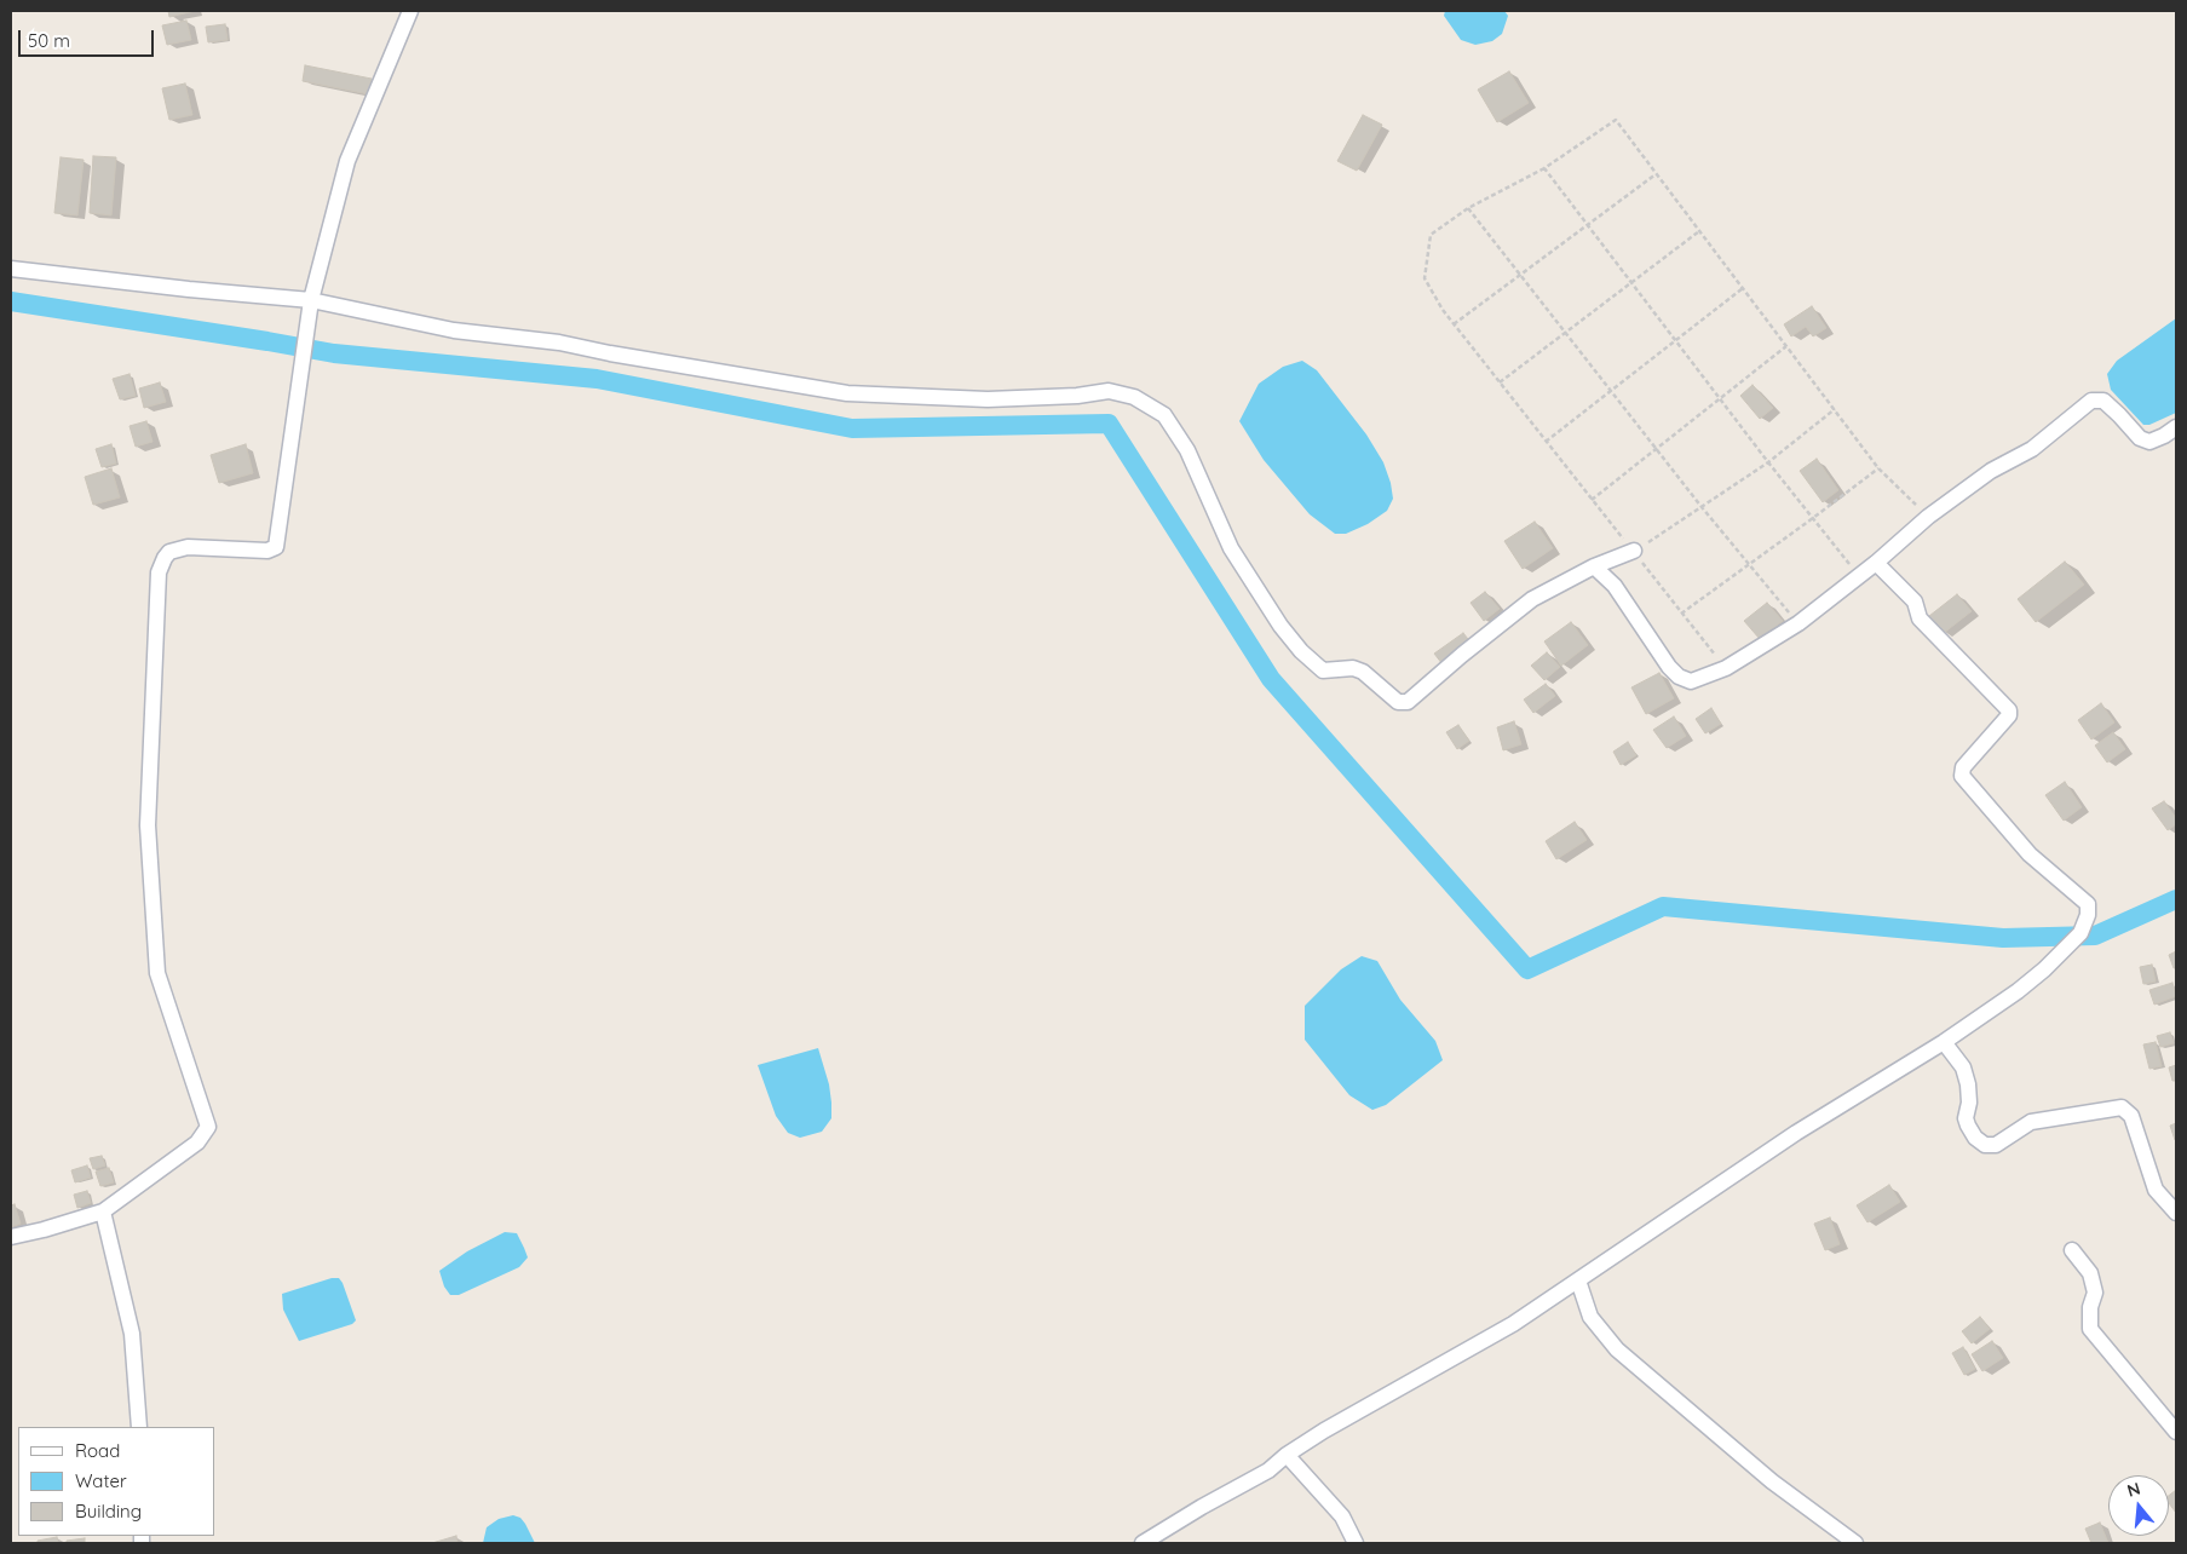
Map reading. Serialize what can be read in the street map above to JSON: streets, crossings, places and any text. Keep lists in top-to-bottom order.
{
  "legend": ["Road", "Water", "Building"],
  "scale_bar": "50 m",
  "north": "top"
}
